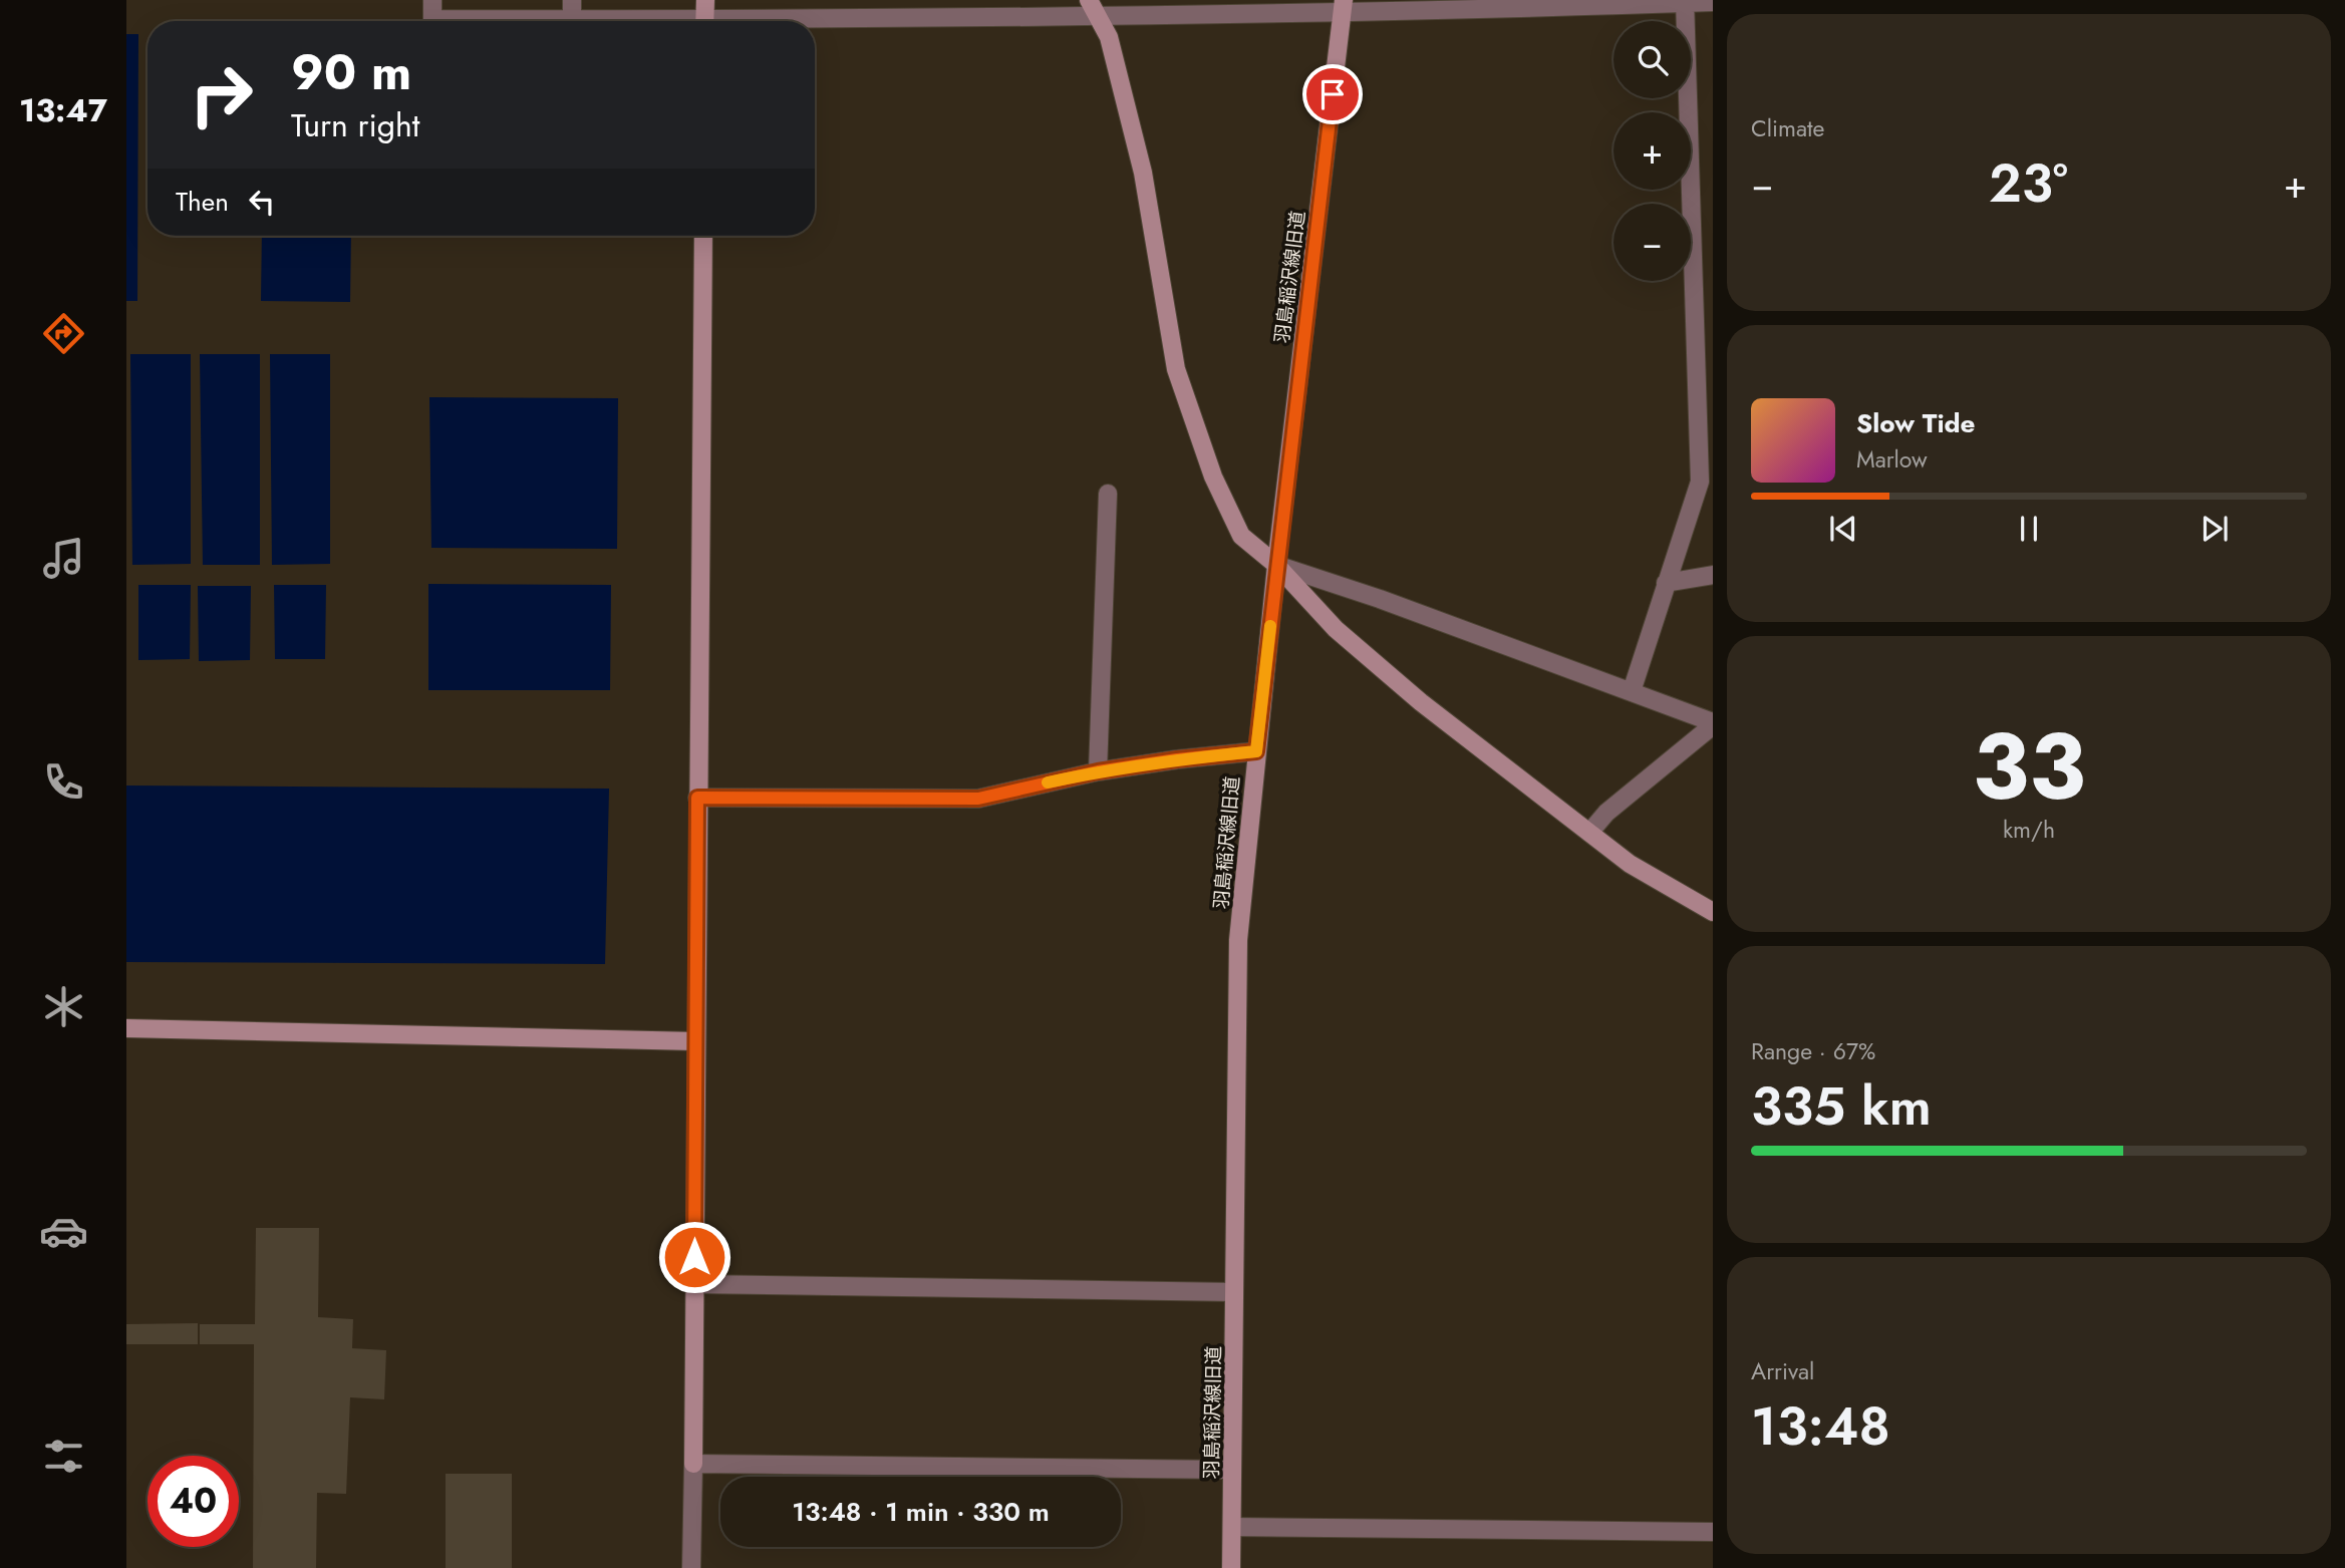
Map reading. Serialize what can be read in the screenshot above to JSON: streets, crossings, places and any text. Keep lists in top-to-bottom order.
{
  "streets": {
    "street": ["羽島稲沢線旧道"]
  },
  "page": {
    "tabs": "13:47",
    "tile": [
      "Climate",
      ["33", "km/h"],
      ["Range · 67%", "335 km"],
      ["Arrival", "13:48"]
    ],
    "map_buttons": ["+", "−"],
    "turn": ["90 m", "Turn right"],
    "heat": ["−", "23°", "+"],
    "then": "Then",
    "song": ["Slow Tide", "Marlow"],
    "limit": "40",
    "trip": "13:48 · 1 min · 330 m"
  }
}
